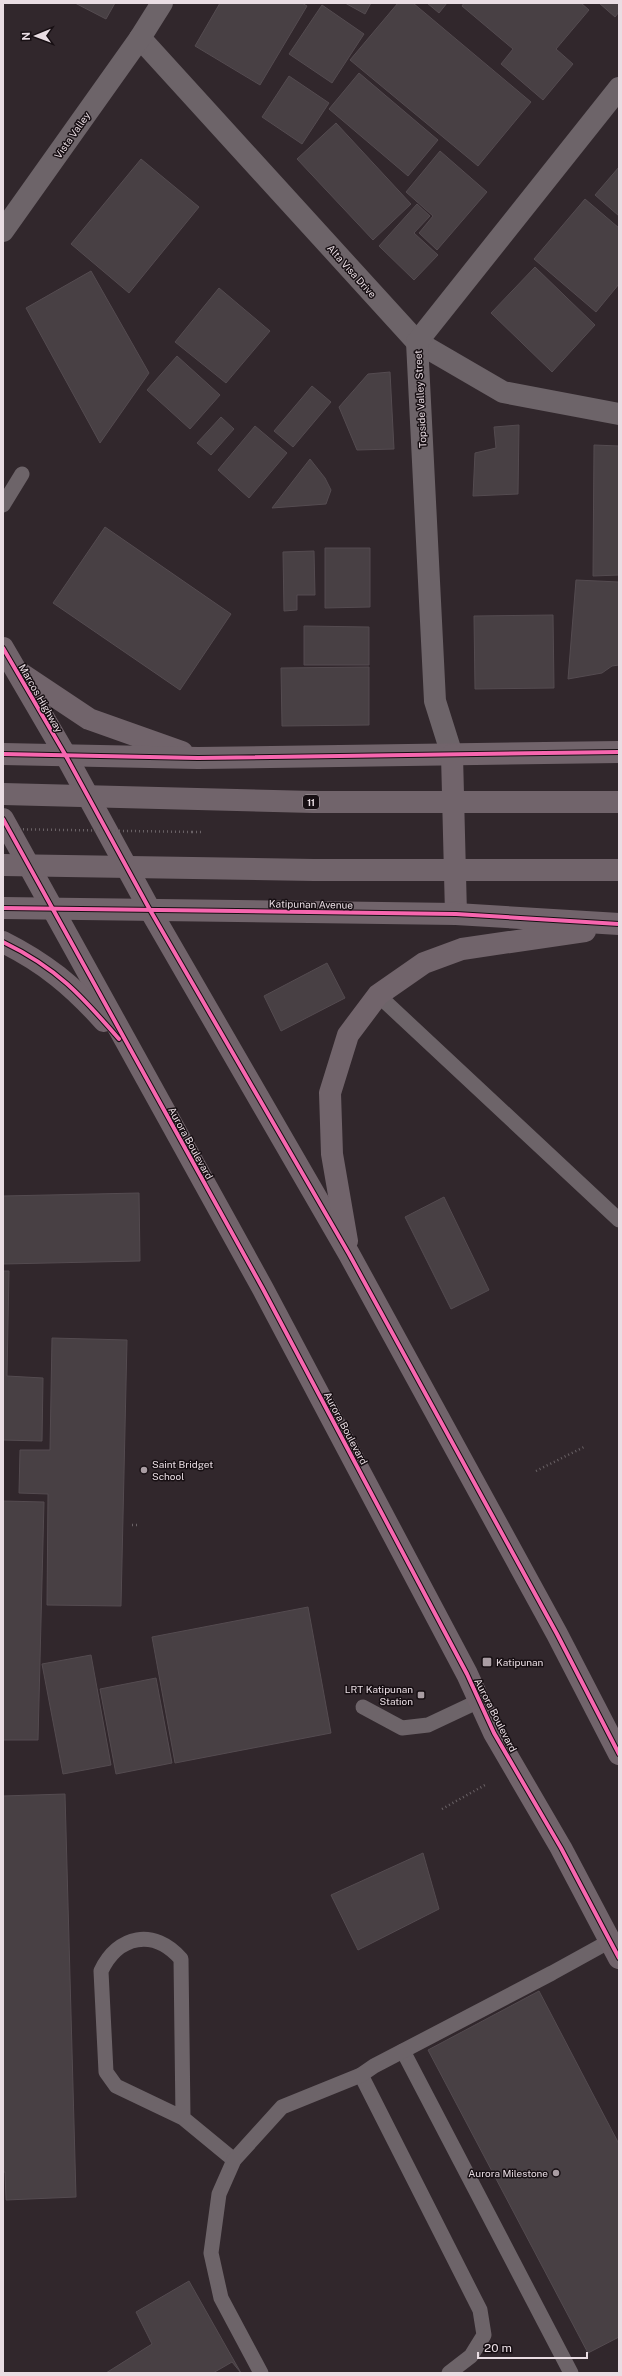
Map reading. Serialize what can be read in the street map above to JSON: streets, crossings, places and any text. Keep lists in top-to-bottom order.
{
  "streets": {
    "main road": [
      "Marcos Highway",
      "11",
      "Katipunan Avenue",
      "Aurora Boulevard"
    ],
    "street": ["Vista Valley", "Alta Visa Drive", "Topside Valley Street"]
  },
  "crossings": [
    ["Vista Valley", "Alta Visa Drive"],
    ["Alta Visa Drive", "Topside Valley Street"],
    ["Marcos Highway", "Katipunan Avenue"],
    ["Katipunan Avenue", "Aurora Boulevard"]
  ],
  "places": {
    "other": ["Saint Bridget School", "Aurora Milestone"],
    "transit": ["Katipunan", "LRT Katipunan Station"]
  },
  "scale_bar": "20 m",
  "north": "left"
}
